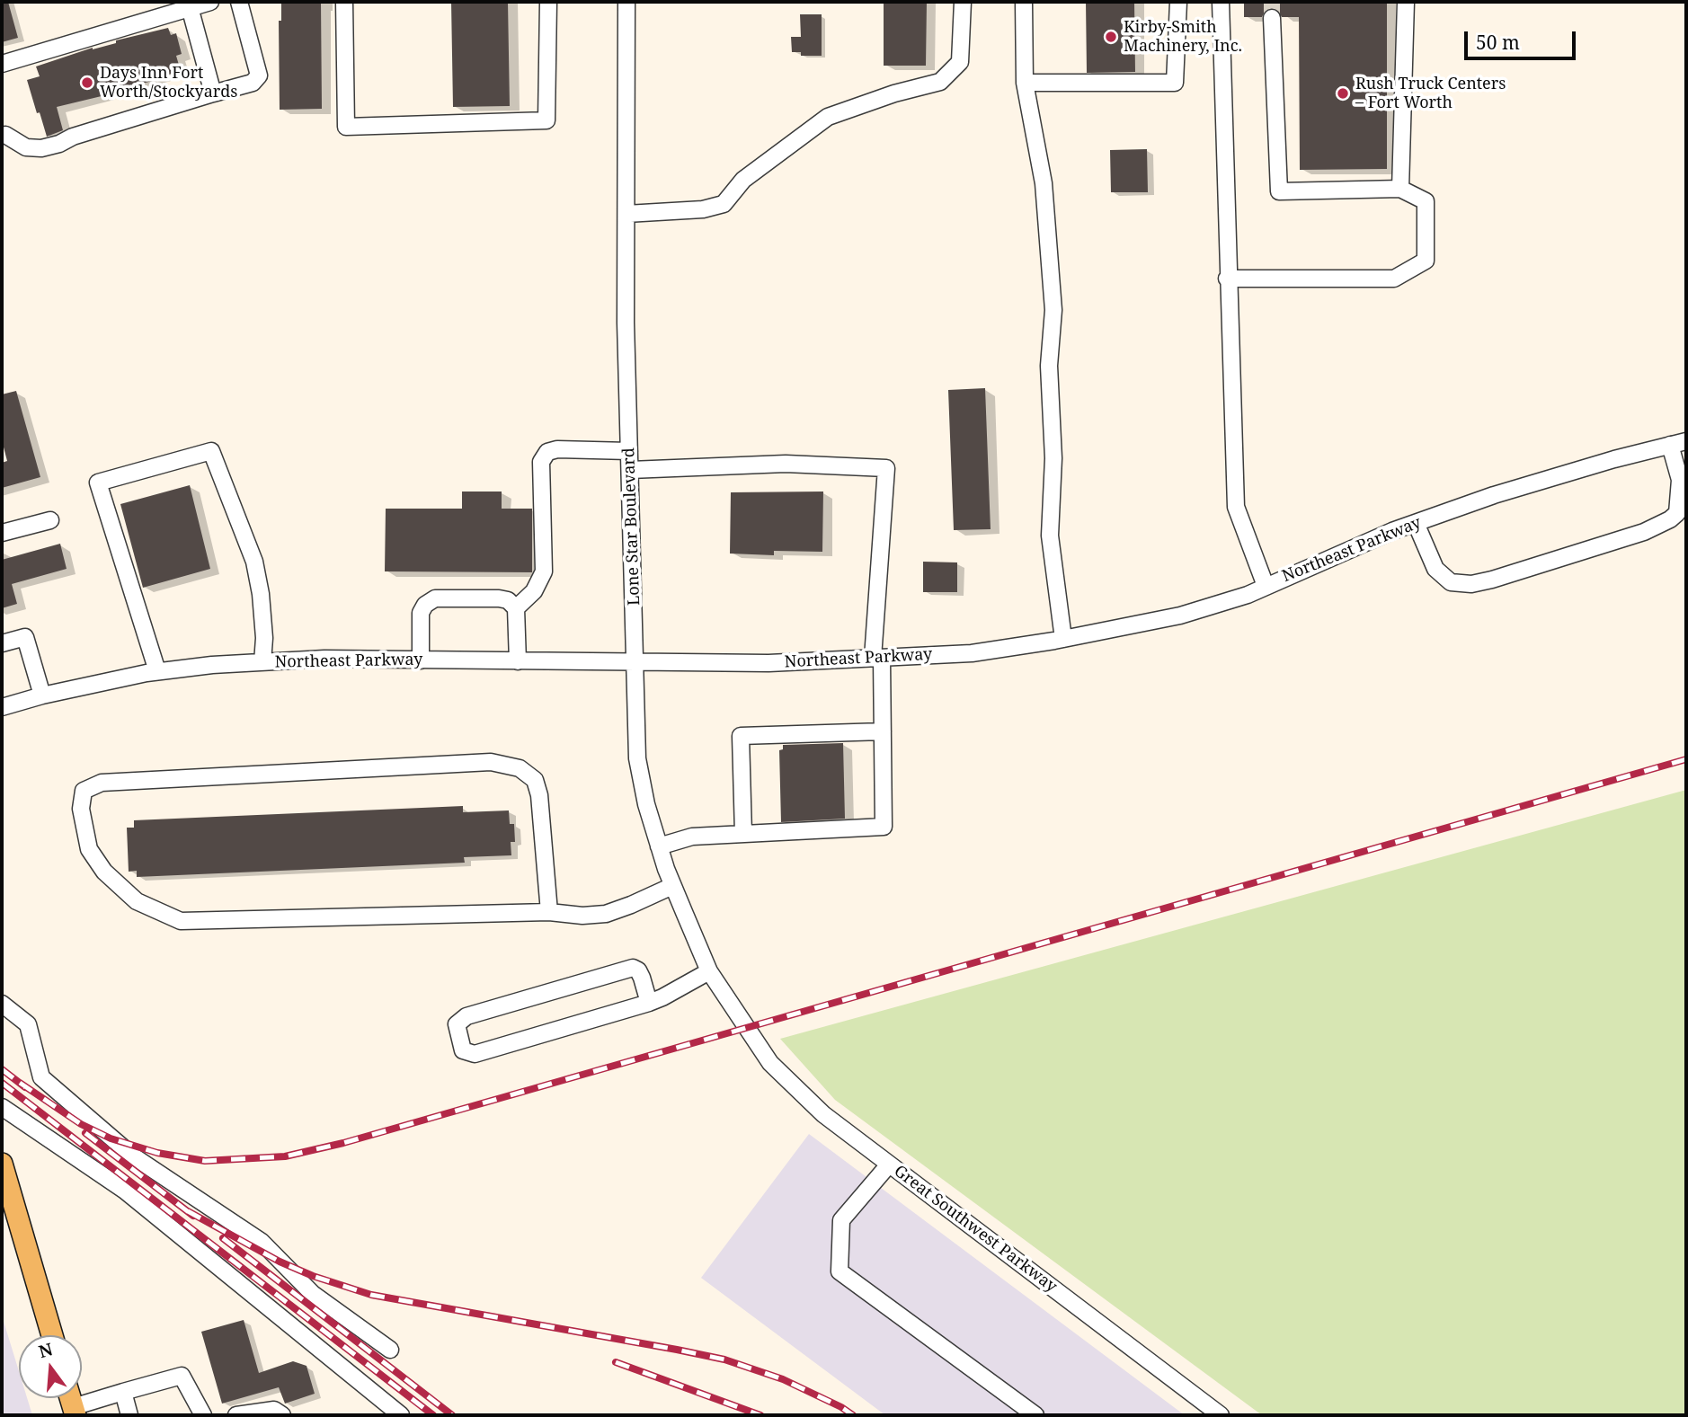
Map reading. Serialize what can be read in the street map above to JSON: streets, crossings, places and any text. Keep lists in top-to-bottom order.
{
  "streets": {
    "street": ["Lone Star Boulevard", "Northeast Parkway", "Great Southwest Parkway"]
  },
  "crossings": [
    ["Lone Star Boulevard", "Northeast Parkway"],
    ["Lone Star Boulevard", "Great Southwest Parkway"]
  ],
  "places": ["Kirby-Smith Machinery, Inc.", "Days Inn Fort Worth/Stockyards", "Rush Truck Centers – Fort Worth"],
  "scale_bar": "50 m",
  "north": "top"
}
